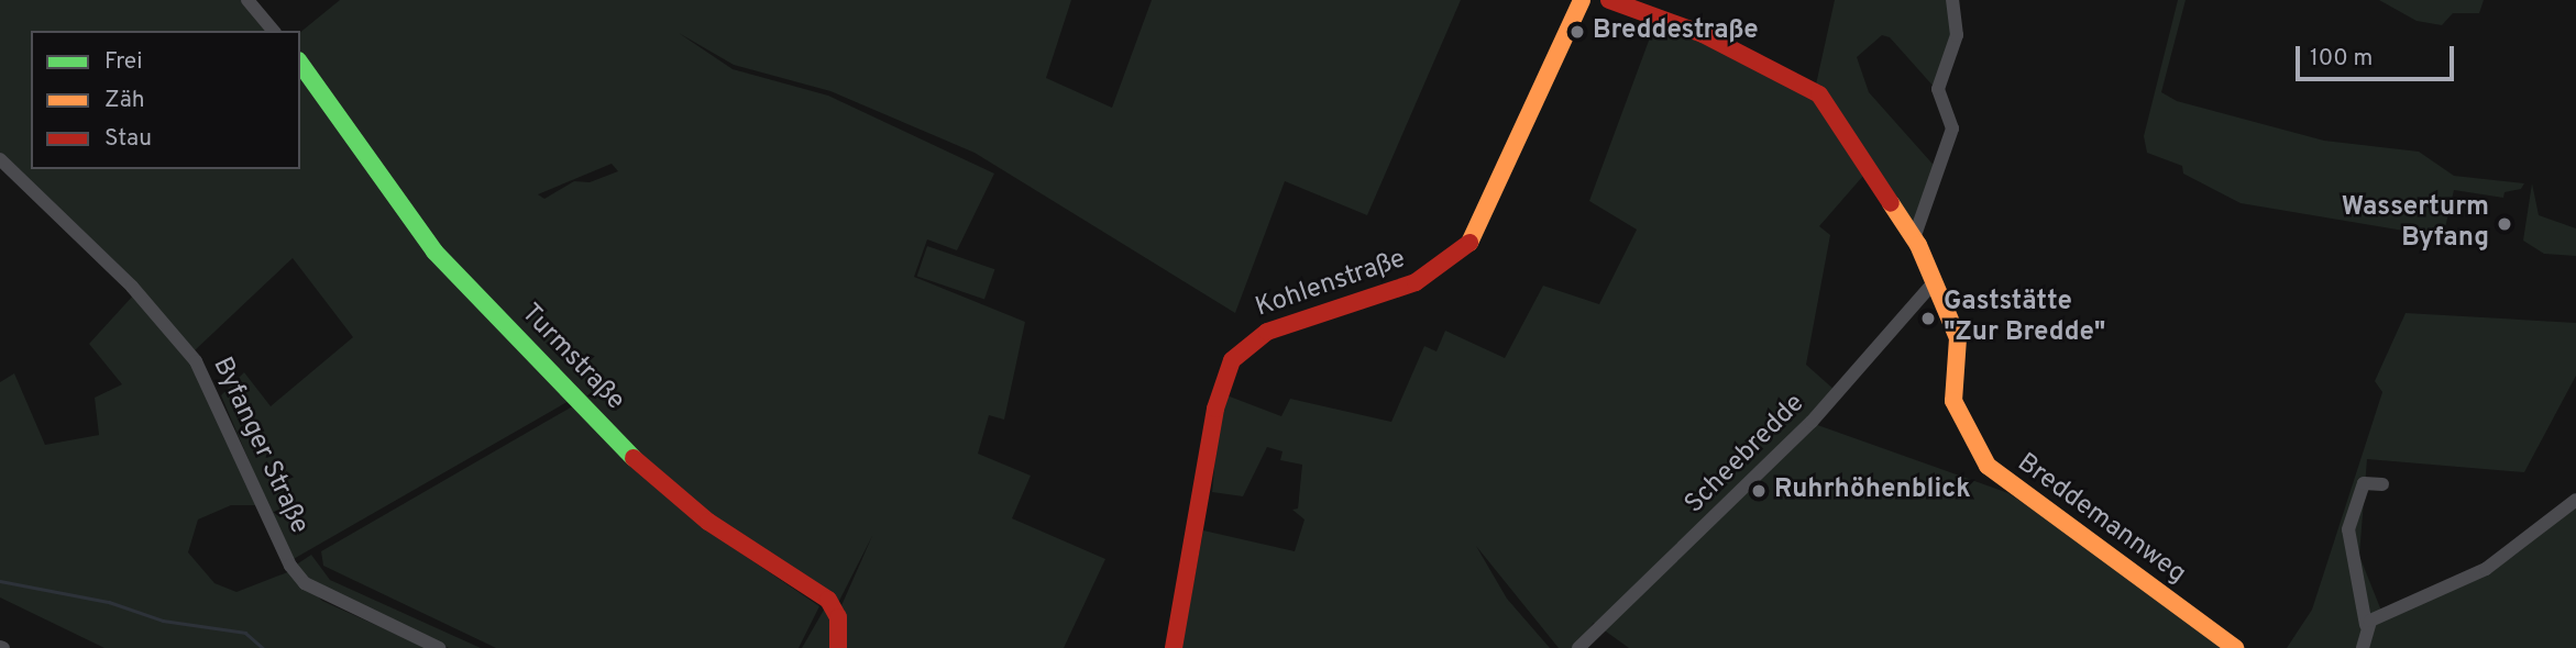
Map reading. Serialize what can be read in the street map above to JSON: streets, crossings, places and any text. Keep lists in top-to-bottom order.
{
  "streets": {
    "street": [
      "Kohlenstraße",
      "Turmstraße",
      "Byfanger Straße",
      "Scheebredde",
      "Breddemannweg"
    ]
  },
  "crossings": [
    ["Scheebredde", "Breddemannweg"]
  ],
  "places": [
    "Breddestraße",
    "Wasserturm Byfang",
    "Gaststätte \"Zur Bredde\"",
    "Ruhrhöhenblick"
  ],
  "legend": ["Frei", "Zäh", "Stau"],
  "scale_bar": "100 m"
}
